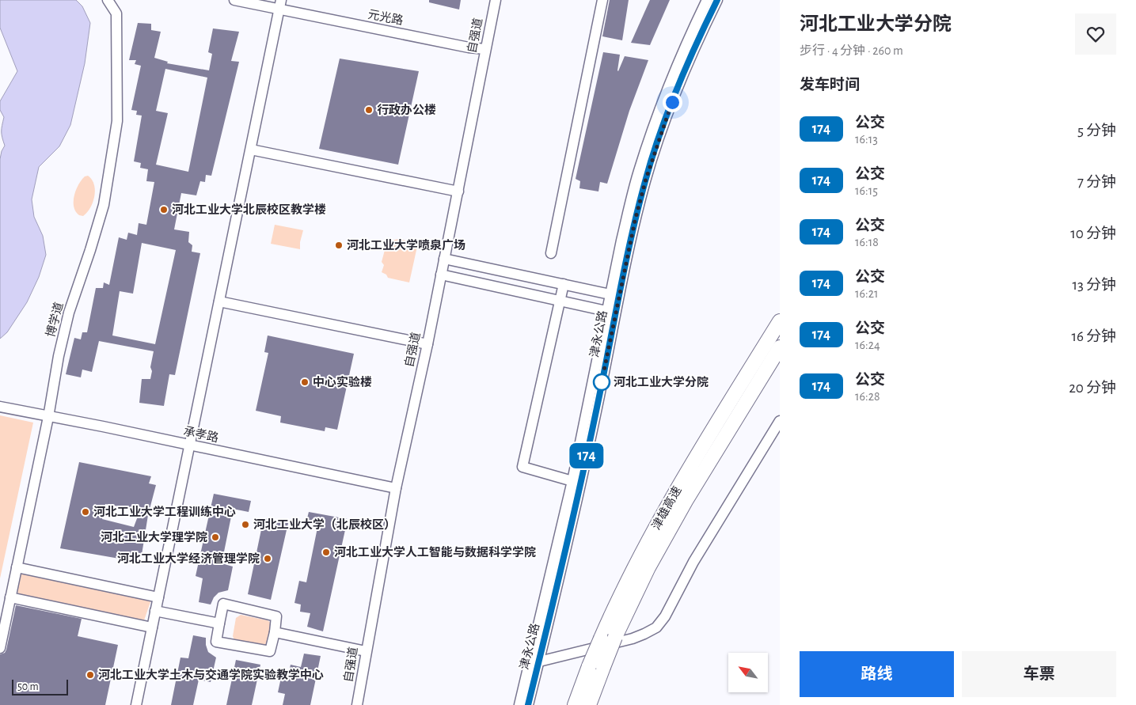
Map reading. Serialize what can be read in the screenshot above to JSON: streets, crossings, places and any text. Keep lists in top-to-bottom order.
{
  "streets": {
    "highway": ["津雄高速"],
    "street": [
      "元光路",
      "自强道",
      "博学道",
      "津永公路",
      "承孝路"
    ]
  },
  "crossings": [
    ["元光路", "自强道"],
    ["自强道", "承孝路"],
    ["博学道", "承孝路"]
  ],
  "places": [
    "行政办公楼",
    "河北工业大学北辰校区教学楼",
    "河北工业大学喷泉广场",
    "中心实验楼",
    "河北工业大学分院",
    "河北工业大学工程训练中心",
    "河北工业大学（北辰校区）",
    "河北工业大学理学院",
    "河北工业大学人工智能与数据科学学院",
    "河北工业大学经济管理学院",
    "河北工业大学土木与交通学院实验教学中心"
  ],
  "lines": ["bus line 174"],
  "scale_bar": "50 m",
  "north": "top left",
  "page": {
    "on_map": "174",
    "heading": [
      ["河北工业大学分院", "步行 · 4 分钟 · 260 m"],
      "发车时间"
    ],
    "list": [
      {
        "mark": "174",
        "name": "公交",
        "note": "16:13",
        "value": "5 分钟"
      },
      {
        "mark": "174",
        "name": "公交",
        "note": "16:15",
        "value": "7 分钟"
      },
      {
        "mark": "174",
        "name": "公交",
        "note": "16:18",
        "value": "10 分钟"
      },
      {
        "mark": "174",
        "name": "公交",
        "note": "16:21",
        "value": "13 分钟"
      },
      {
        "mark": "174",
        "name": "公交",
        "note": "16:24",
        "value": "16 分钟"
      },
      {
        "mark": "174",
        "name": "公交",
        "note": "16:28",
        "value": "20 分钟"
      }
    ],
    "buttons": ["路线", "车票"],
    "scale": "50 m"
  }
}
